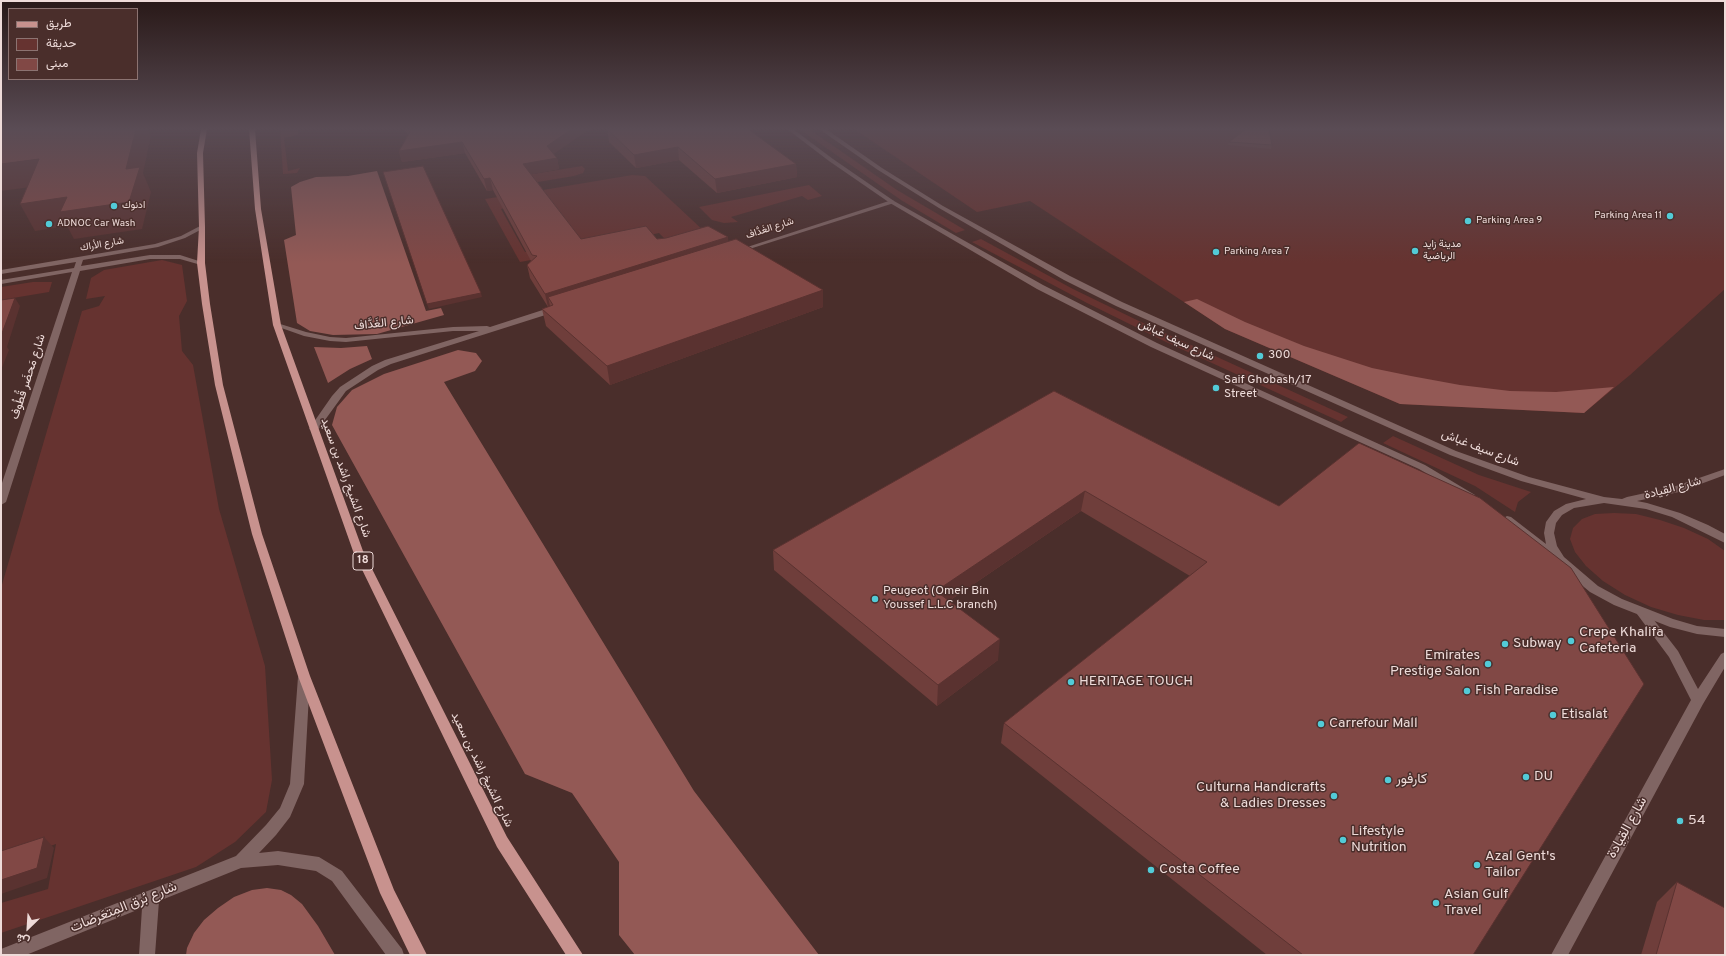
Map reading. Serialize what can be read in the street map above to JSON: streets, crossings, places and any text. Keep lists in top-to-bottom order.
{
  "streets": {
    "main road": ["شارع الشيخ راشد بن سعيد", "18"],
    "street": [
      "شارع الغَدَّاف",
      "شارع الأراك",
      "شارع سيف غباش",
      "شارع مَحضَر قُطُوف",
      "شارع القِيادة",
      "شارع بُرق المِتعَرضات"
    ]
  },
  "crossings": [
    ["شارع الغَدَّاف", "شارع سيف غباش"],
    ["شارع الغَدَّاف", "شارع الشيخ راشد بن سعيد"],
    ["شارع الأراك", "شارع مَحضَر قُطُوف"]
  ],
  "places": [
    "ادنوك",
    "Parking Area 11",
    "Parking Area 9",
    "ADNOC Car Wash",
    "مدينة زايد الرياضية",
    "Parking Area 7",
    "300",
    "Saif Ghobash/17 Street",
    "Peugeot (Omeir Bin Youssef L.L.C branch)",
    "Crepe Khalifa Cafeteria",
    "Subway",
    "Emirates Prestige Salon",
    "HERITAGE TOUCH",
    "Fish Paradise",
    "Etisalat",
    "Carrefour Mall",
    "DU",
    "كارفور",
    "Culturna Handicrafts & Ladies Dresses",
    "54",
    "Lifestyle Nutrition",
    "Azal Gent's Tailor",
    "Costa Coffee",
    "Asian Gulf Travel"
  ],
  "legend": ["طريق", "حديقة", "مبنى"],
  "north": "bottom left"
}
